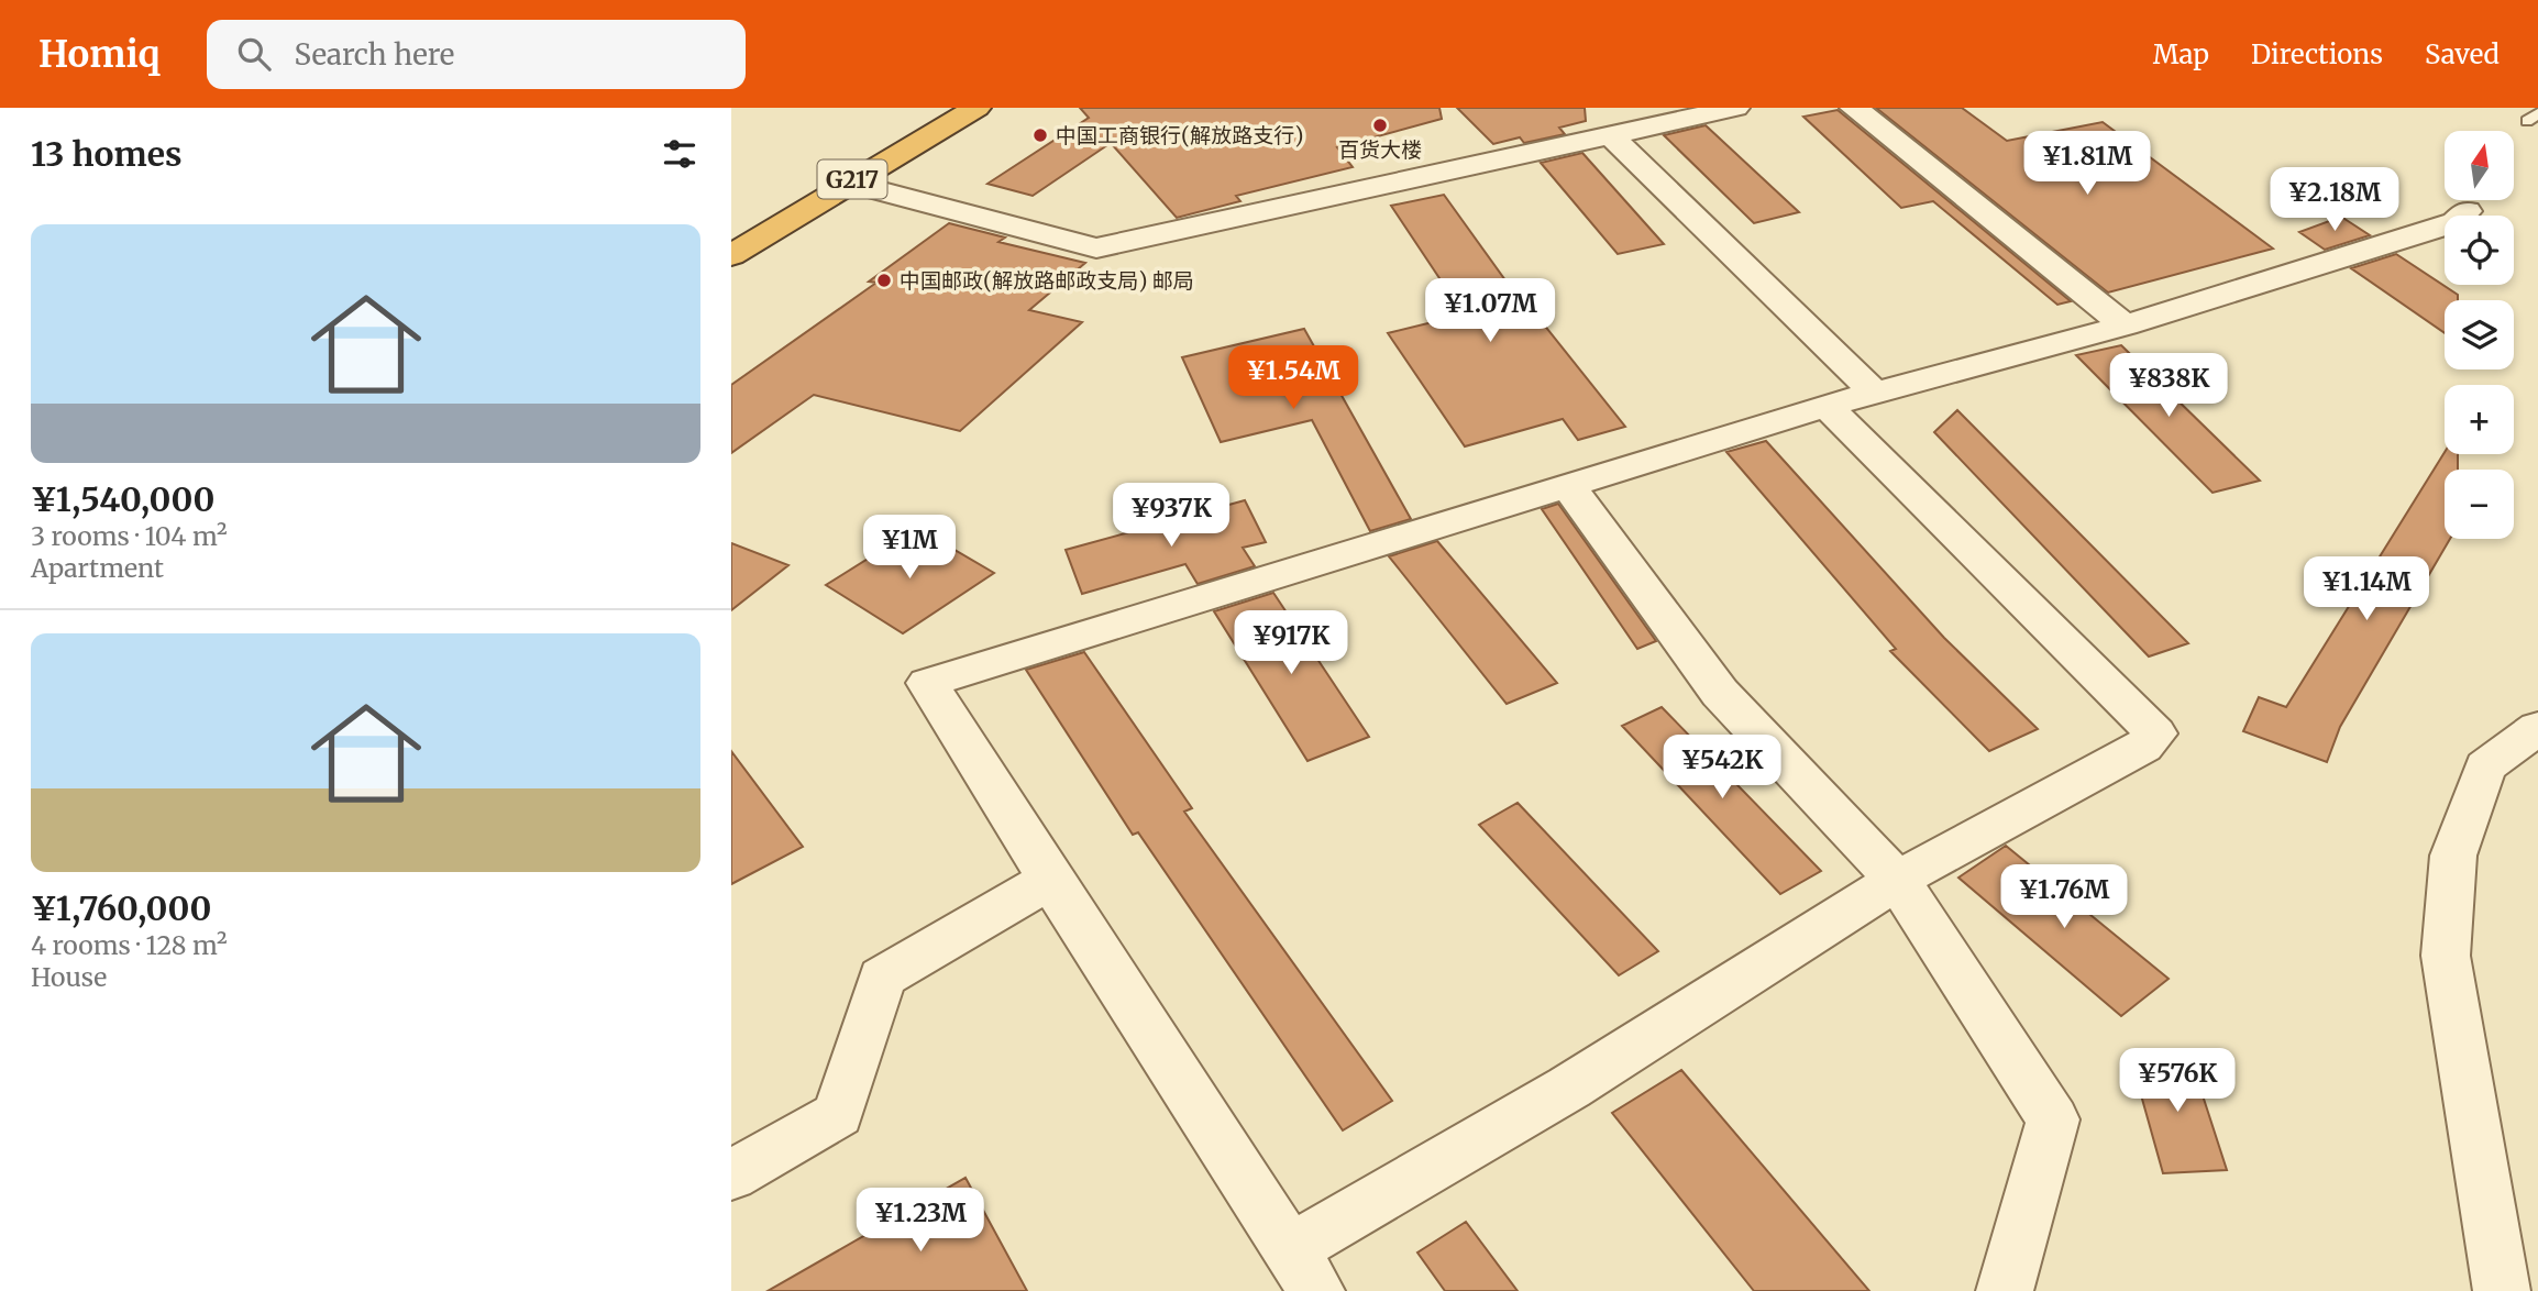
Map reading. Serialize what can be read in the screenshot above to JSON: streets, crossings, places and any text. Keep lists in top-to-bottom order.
{
  "streets": {
    "highway": ["G217"]
  },
  "places": ["百货大楼", "中国工商银行(解放路支行)", "中国邮政(解放路邮政支局) 邮局"],
  "north": "top",
  "page": {
    "header": "Homiq",
    "search": "Search here",
    "nav": ["Map", "Directions", "Saved"],
    "heading": "13 homes",
    "map_buttons": ["+", "−"],
    "price": [
      "¥1.81M",
      "¥2.18M",
      "¥1.07M",
      "¥1.54M",
      "¥838K",
      "¥937K",
      "¥1M",
      "¥1.14M",
      "¥917K",
      "¥542K",
      "¥1.76M",
      "¥576K",
      "¥1.23M"
    ],
    "list": [
      {
        "name": "¥1,540,000",
        "note": "3 rooms · 104 m² · Apartment"
      },
      {
        "name": "¥1,760,000",
        "note": "4 rooms · 128 m² · House"
      }
    ]
  }
}
